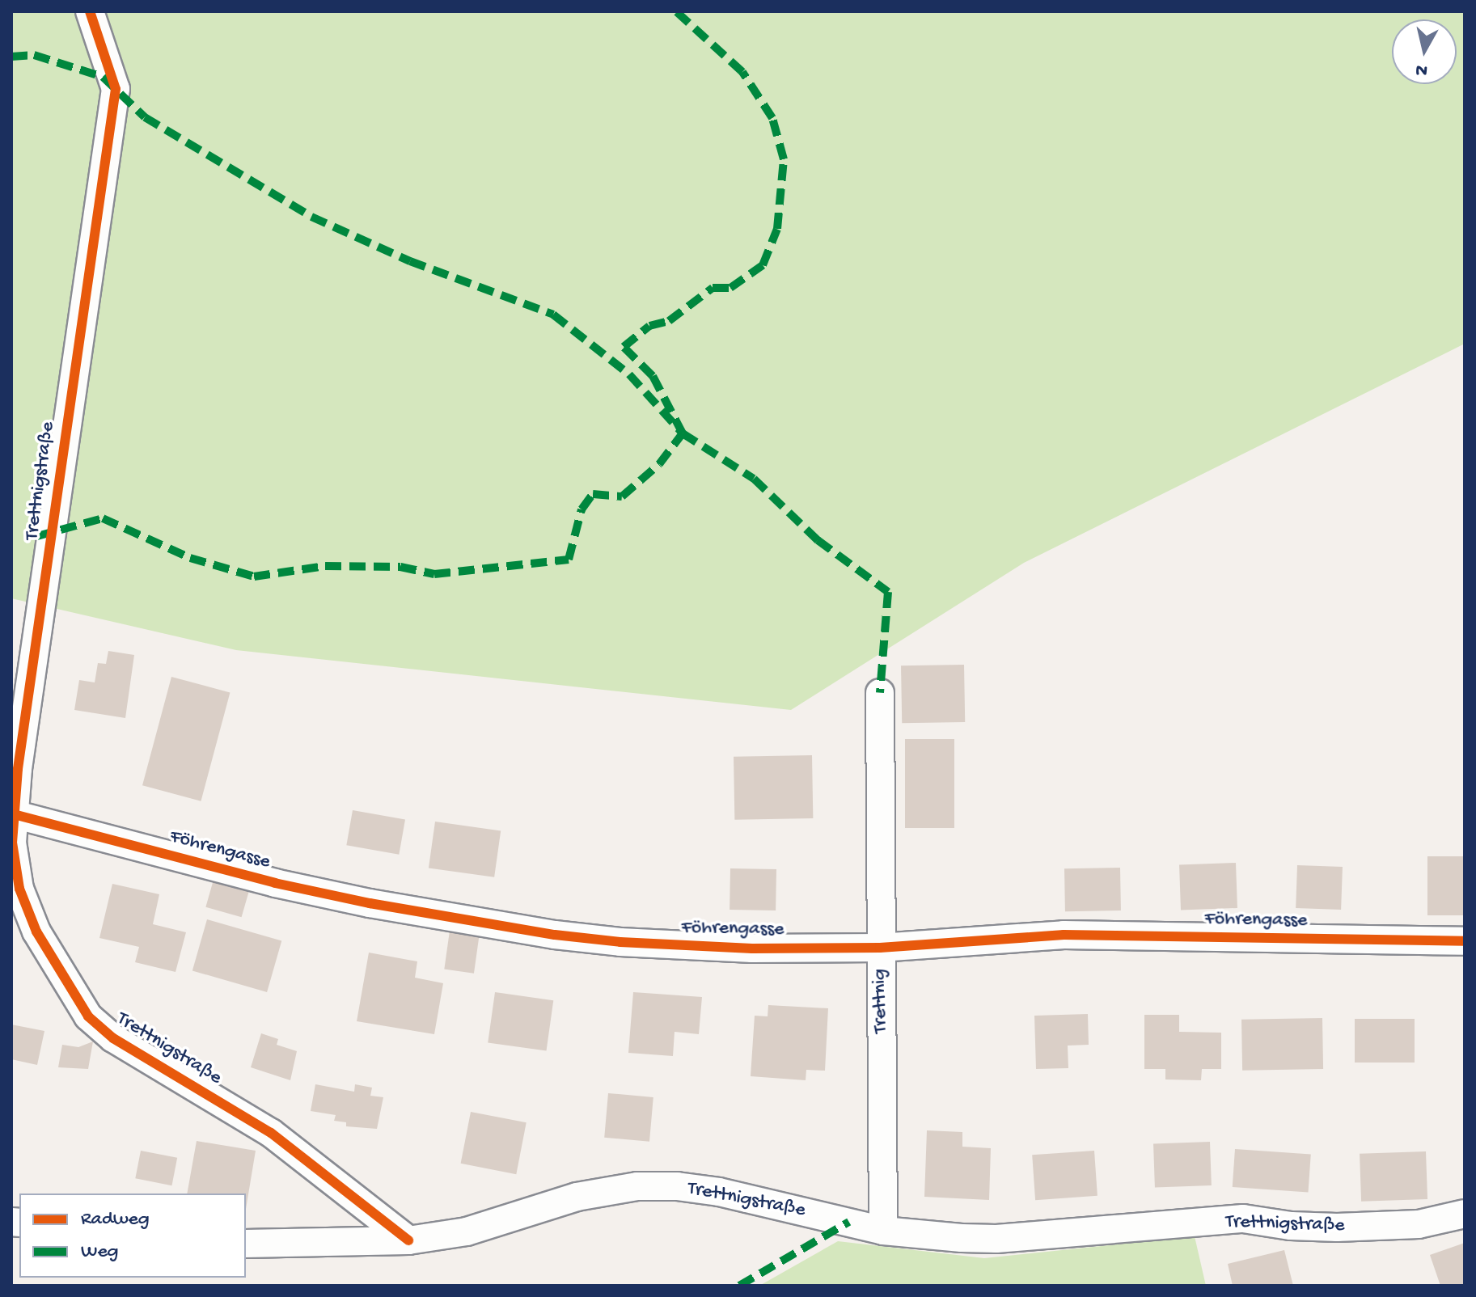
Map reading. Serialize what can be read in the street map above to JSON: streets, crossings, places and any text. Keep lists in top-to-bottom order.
{
  "streets": {
    "street": ["Trettnigstraße", "Föhrengasse", "Trettnig"]
  },
  "crossings": [
    ["Trettnigstraße", "Föhrengasse"],
    ["Trettnigstraße", "Trettnig"],
    ["Föhrengasse", "Trettnig"]
  ],
  "legend": ["Radweg", "Weg"],
  "north": "bottom"
}
